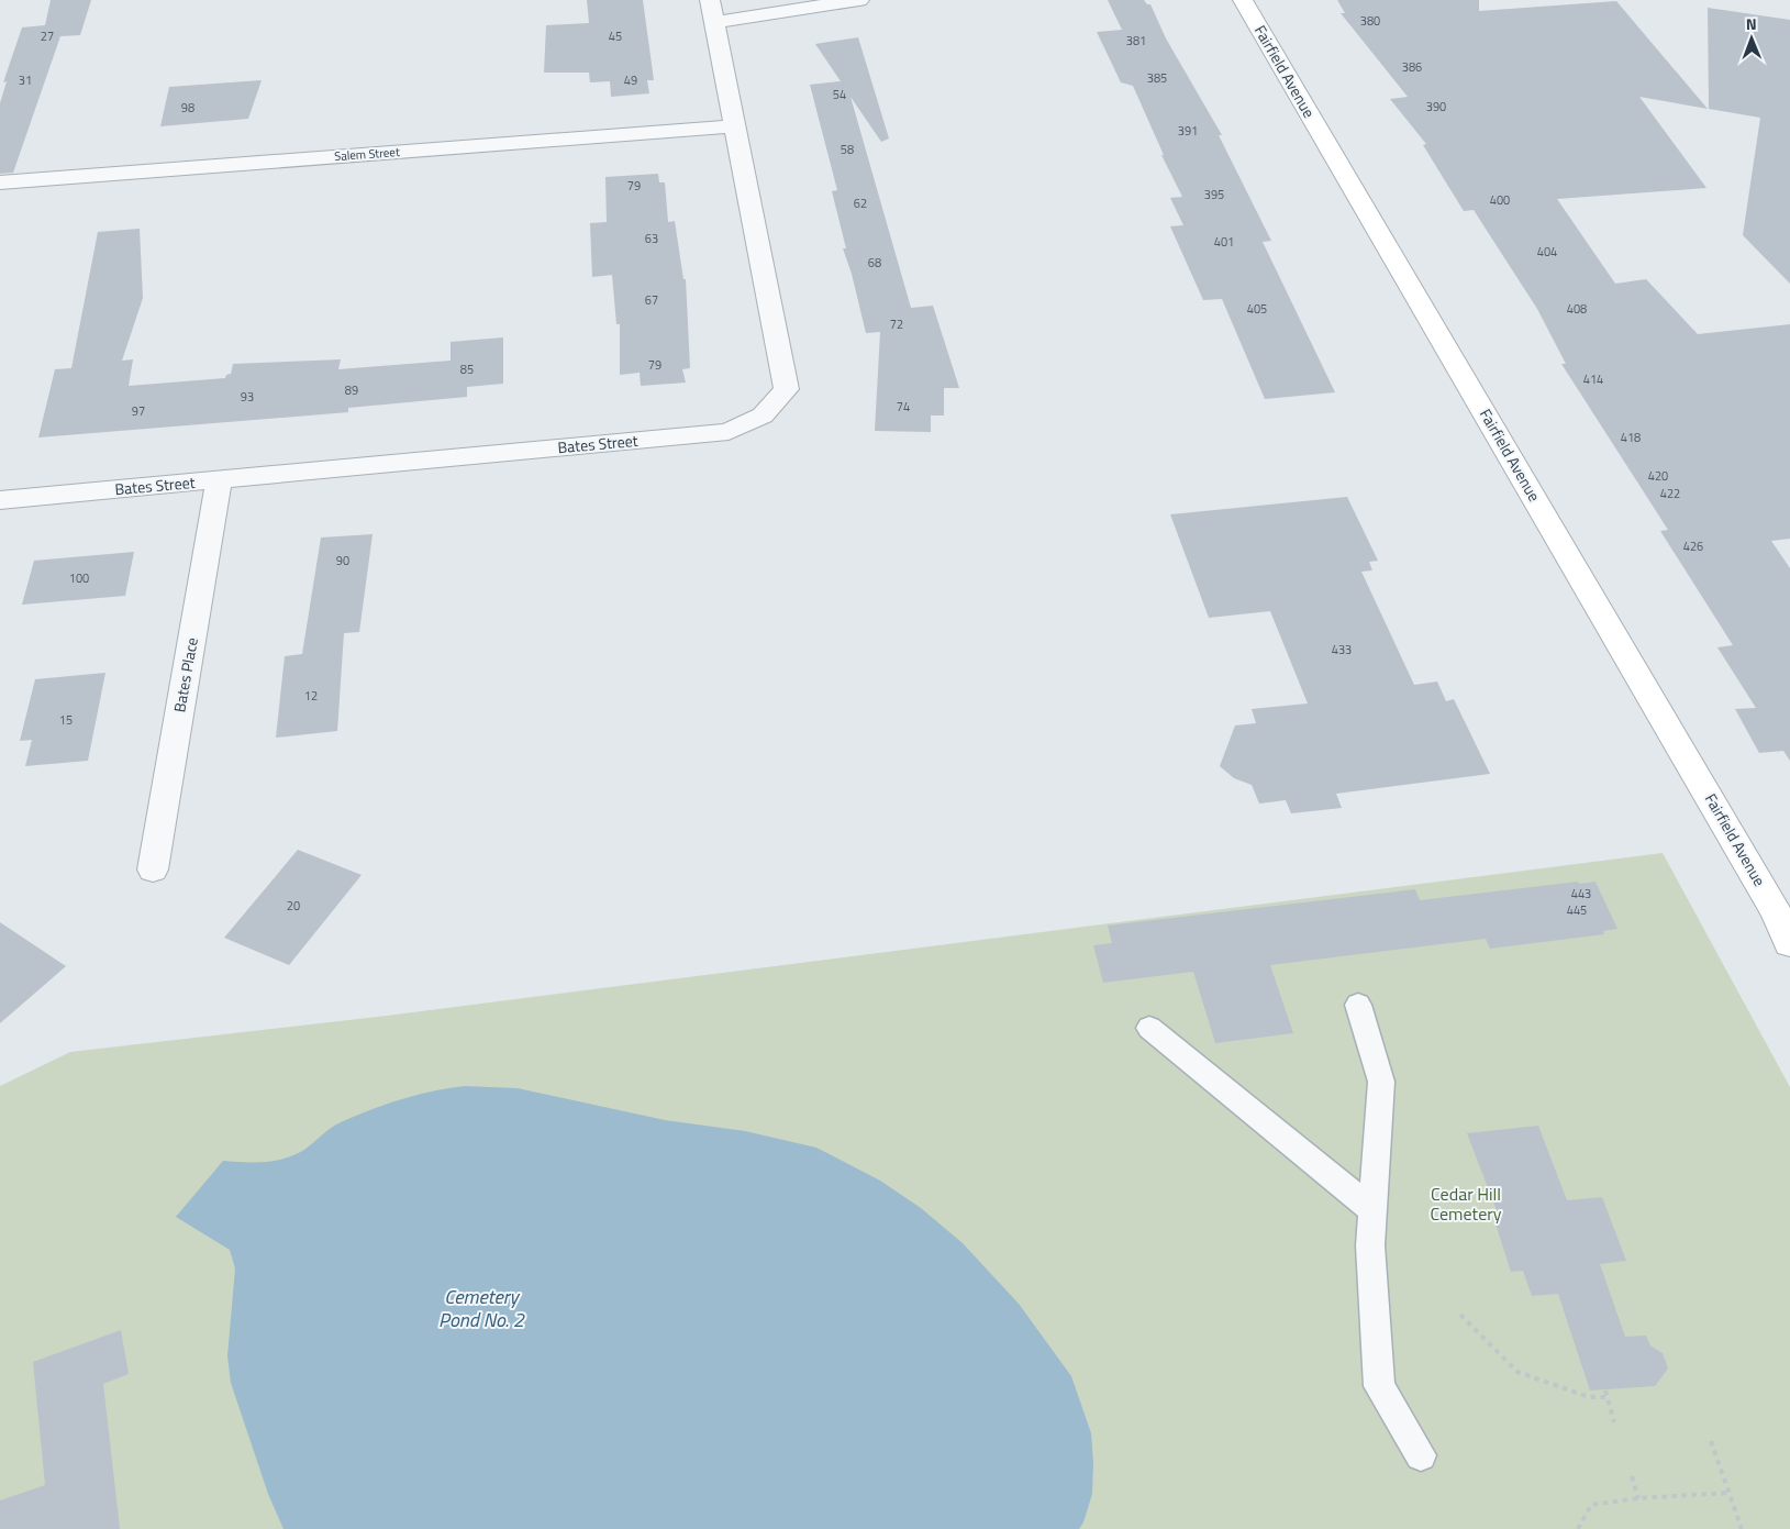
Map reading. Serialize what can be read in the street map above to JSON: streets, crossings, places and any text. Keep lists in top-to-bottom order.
{
  "streets": {
    "main road": ["Fairfield Avenue"],
    "street": ["Salem Street", "Bates Street", "Bates Place"]
  },
  "crossings": [
    ["Salem Street", "Bates Street"],
    ["Bates Street", "Bates Place"]
  ],
  "water": ["Cemetery Pond No. 2"],
  "parks": ["Cedar Hill Cemetery"],
  "house_numbers": [
    "380",
    "27",
    "45",
    "381",
    "386",
    "385",
    "31",
    "49",
    "54",
    "390",
    "98",
    "391",
    "58",
    "79",
    "395",
    "400",
    "62",
    "63",
    "401",
    "404",
    "68",
    "67",
    "405",
    "408",
    "72",
    "79",
    "85",
    "414",
    "89",
    "93",
    "74",
    "97",
    "418",
    "420",
    "422",
    "426",
    "90",
    "100",
    "433",
    "12",
    "15",
    "443",
    "20",
    "445"
  ],
  "north": "top"
}
